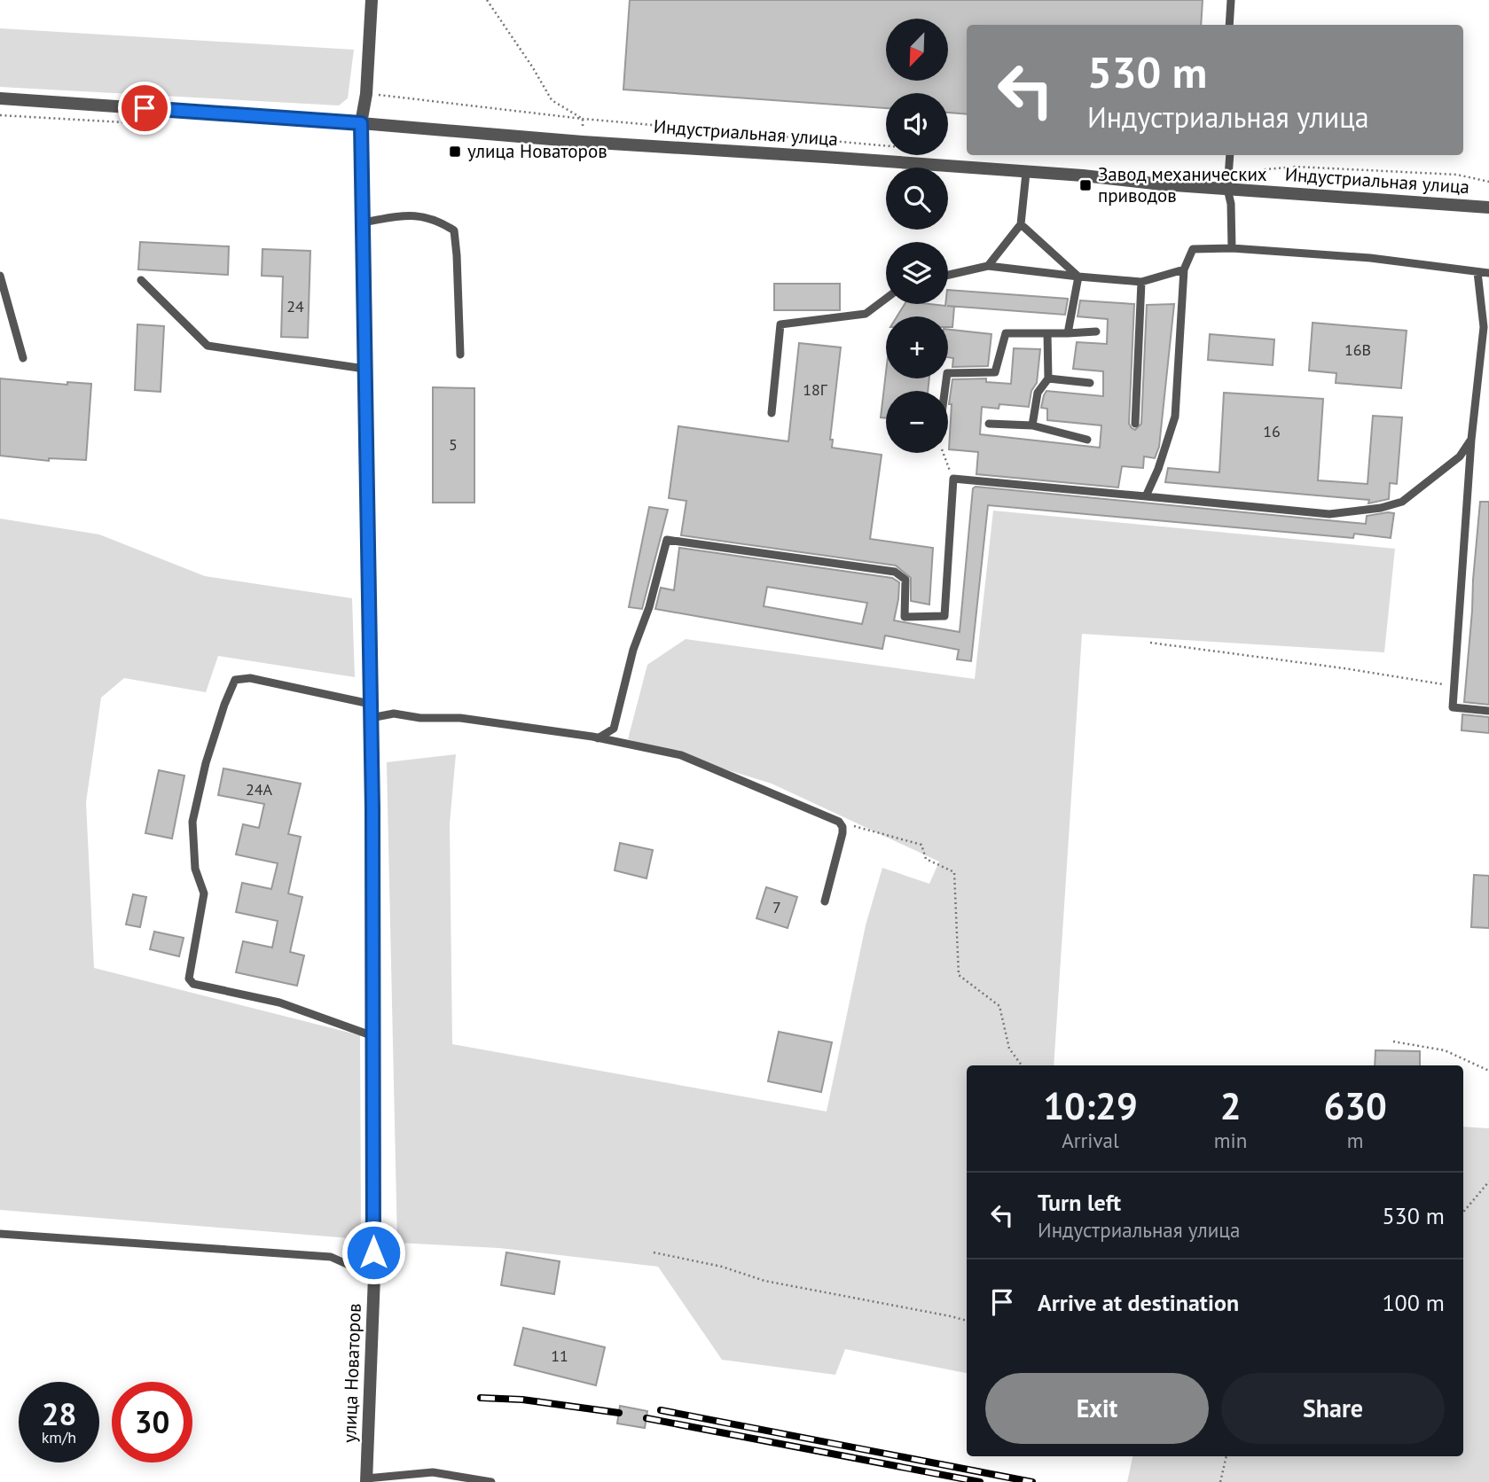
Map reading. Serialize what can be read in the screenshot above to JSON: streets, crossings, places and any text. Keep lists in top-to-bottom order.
{
  "streets": {
    "street": ["Индустриальная улица", "улица Новаторов"]
  },
  "crossings": [
    ["Индустриальная улица", "улица Новаторов"]
  ],
  "places": {
    "transit": ["улица Новаторов", "Завод механических приводов"]
  },
  "house_numbers": [
    "24",
    "16В",
    "18Г",
    "16",
    "5",
    "24А",
    "7",
    "11"
  ],
  "north": "bottom left",
  "page": {
    "map_buttons": ["+", "−"],
    "turn": ["530 m", "Индустриальная улица"],
    "eta": [
      "10:29",
      "Arrival",
      "2",
      "min",
      "630",
      "m"
    ],
    "list": [
      {
        "name": "Turn left",
        "note": "Индустриальная улица",
        "value": "530 m"
      },
      {
        "name": "Arrive at destination",
        "value": "100 m"
      }
    ],
    "buttons": ["Exit", "Share"],
    "speed": "28 km/h",
    "limit": "30"
  }
}
